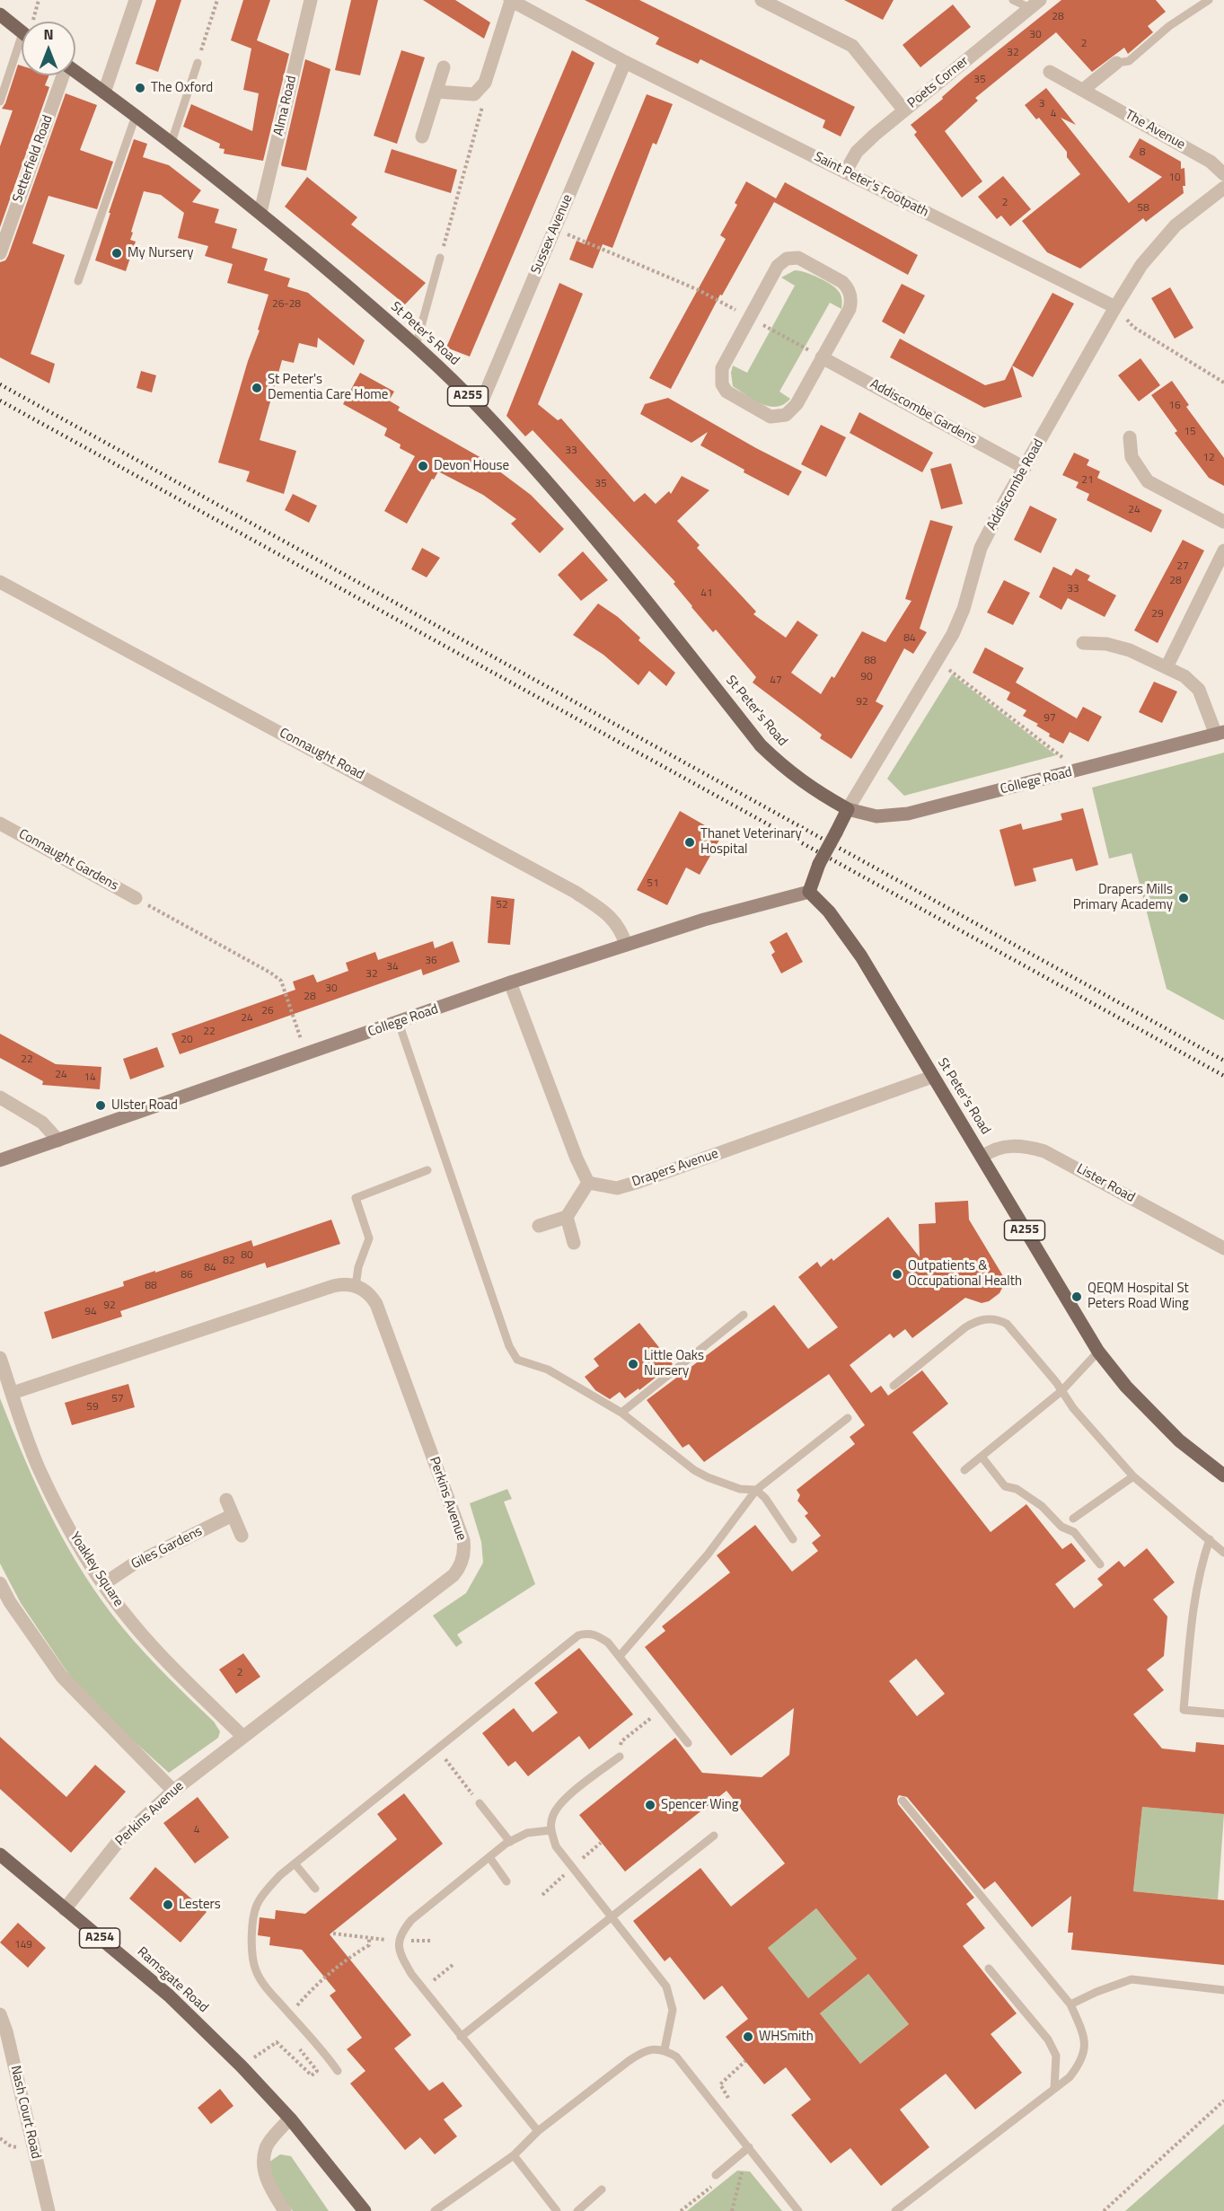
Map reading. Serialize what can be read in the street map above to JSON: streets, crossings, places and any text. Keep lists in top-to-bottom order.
{
  "streets": {
    "main road": [
      "St Peter's Road",
      "A255",
      "College Road",
      "A254",
      "Ramsgate Road"
    ],
    "street": [
      "Poets Corner",
      "Alma Road",
      "The Avenue",
      "Setterfield Road",
      "Saint Peter's Footpath",
      "Sussex Avenue",
      "Addiscombe Gardens",
      "Addiscombe Road",
      "Connaught Road",
      "Connaught Gardens",
      "Drapers Avenue",
      "Lister Road",
      "Perkins Avenue",
      "Giles Gardens",
      "Yoakley Square",
      "Nash Court Road"
    ]
  },
  "crossings": [
    ["Poets Corner", "Saint Peter's Footpath"],
    ["Alma Road", "St Peter's Road"],
    ["Saint Peter's Footpath", "Sussex Avenue"],
    ["Saint Peter's Footpath", "Addiscombe Road"],
    ["Sussex Avenue", "St Peter's Road"],
    ["St Peter's Road", "Addiscombe Road"],
    ["St Peter's Road", "College Road"],
    ["St Peter's Road", "Drapers Avenue"],
    ["St Peter's Road", "Lister Road"],
    ["Addiscombe Gardens", "Addiscombe Road"],
    ["Addiscombe Road", "College Road"],
    ["Connaught Road", "College Road"],
    ["Perkins Avenue", "Yoakley Square"],
    ["Perkins Avenue", "Ramsgate Road"],
    ["Giles Gardens", "Yoakley Square"]
  ],
  "places": [
    "The Oxford",
    "My Nursery",
    "St Peter's Dementia Care Home",
    "Devon House",
    "Thanet Veterinary Hospital",
    "Drapers Mills Primary Academy",
    "Ulster Road",
    "Outpatients & Occupational Health",
    "QEQM Hospital St Peters Road Wing",
    "Little Oaks Nursery",
    "Spencer Wing",
    "Lesters",
    "WHSmith"
  ],
  "house_numbers": [
    "28",
    "30",
    "2",
    "32",
    "35",
    "3",
    "4",
    "8",
    "10",
    "2",
    "58",
    "26-28",
    "16",
    "15",
    "33",
    "12",
    "21",
    "35",
    "24",
    "27",
    "28",
    "33",
    "41",
    "29",
    "84",
    "88",
    "90",
    "47",
    "92",
    "97",
    "51",
    "52",
    "36",
    "34",
    "32",
    "30",
    "28",
    "26",
    "24",
    "22",
    "20",
    "22",
    "24",
    "14",
    "80",
    "82",
    "84",
    "86",
    "88",
    "92",
    "94",
    "57",
    "59",
    "2",
    "4",
    "149"
  ],
  "north": "top"
}
